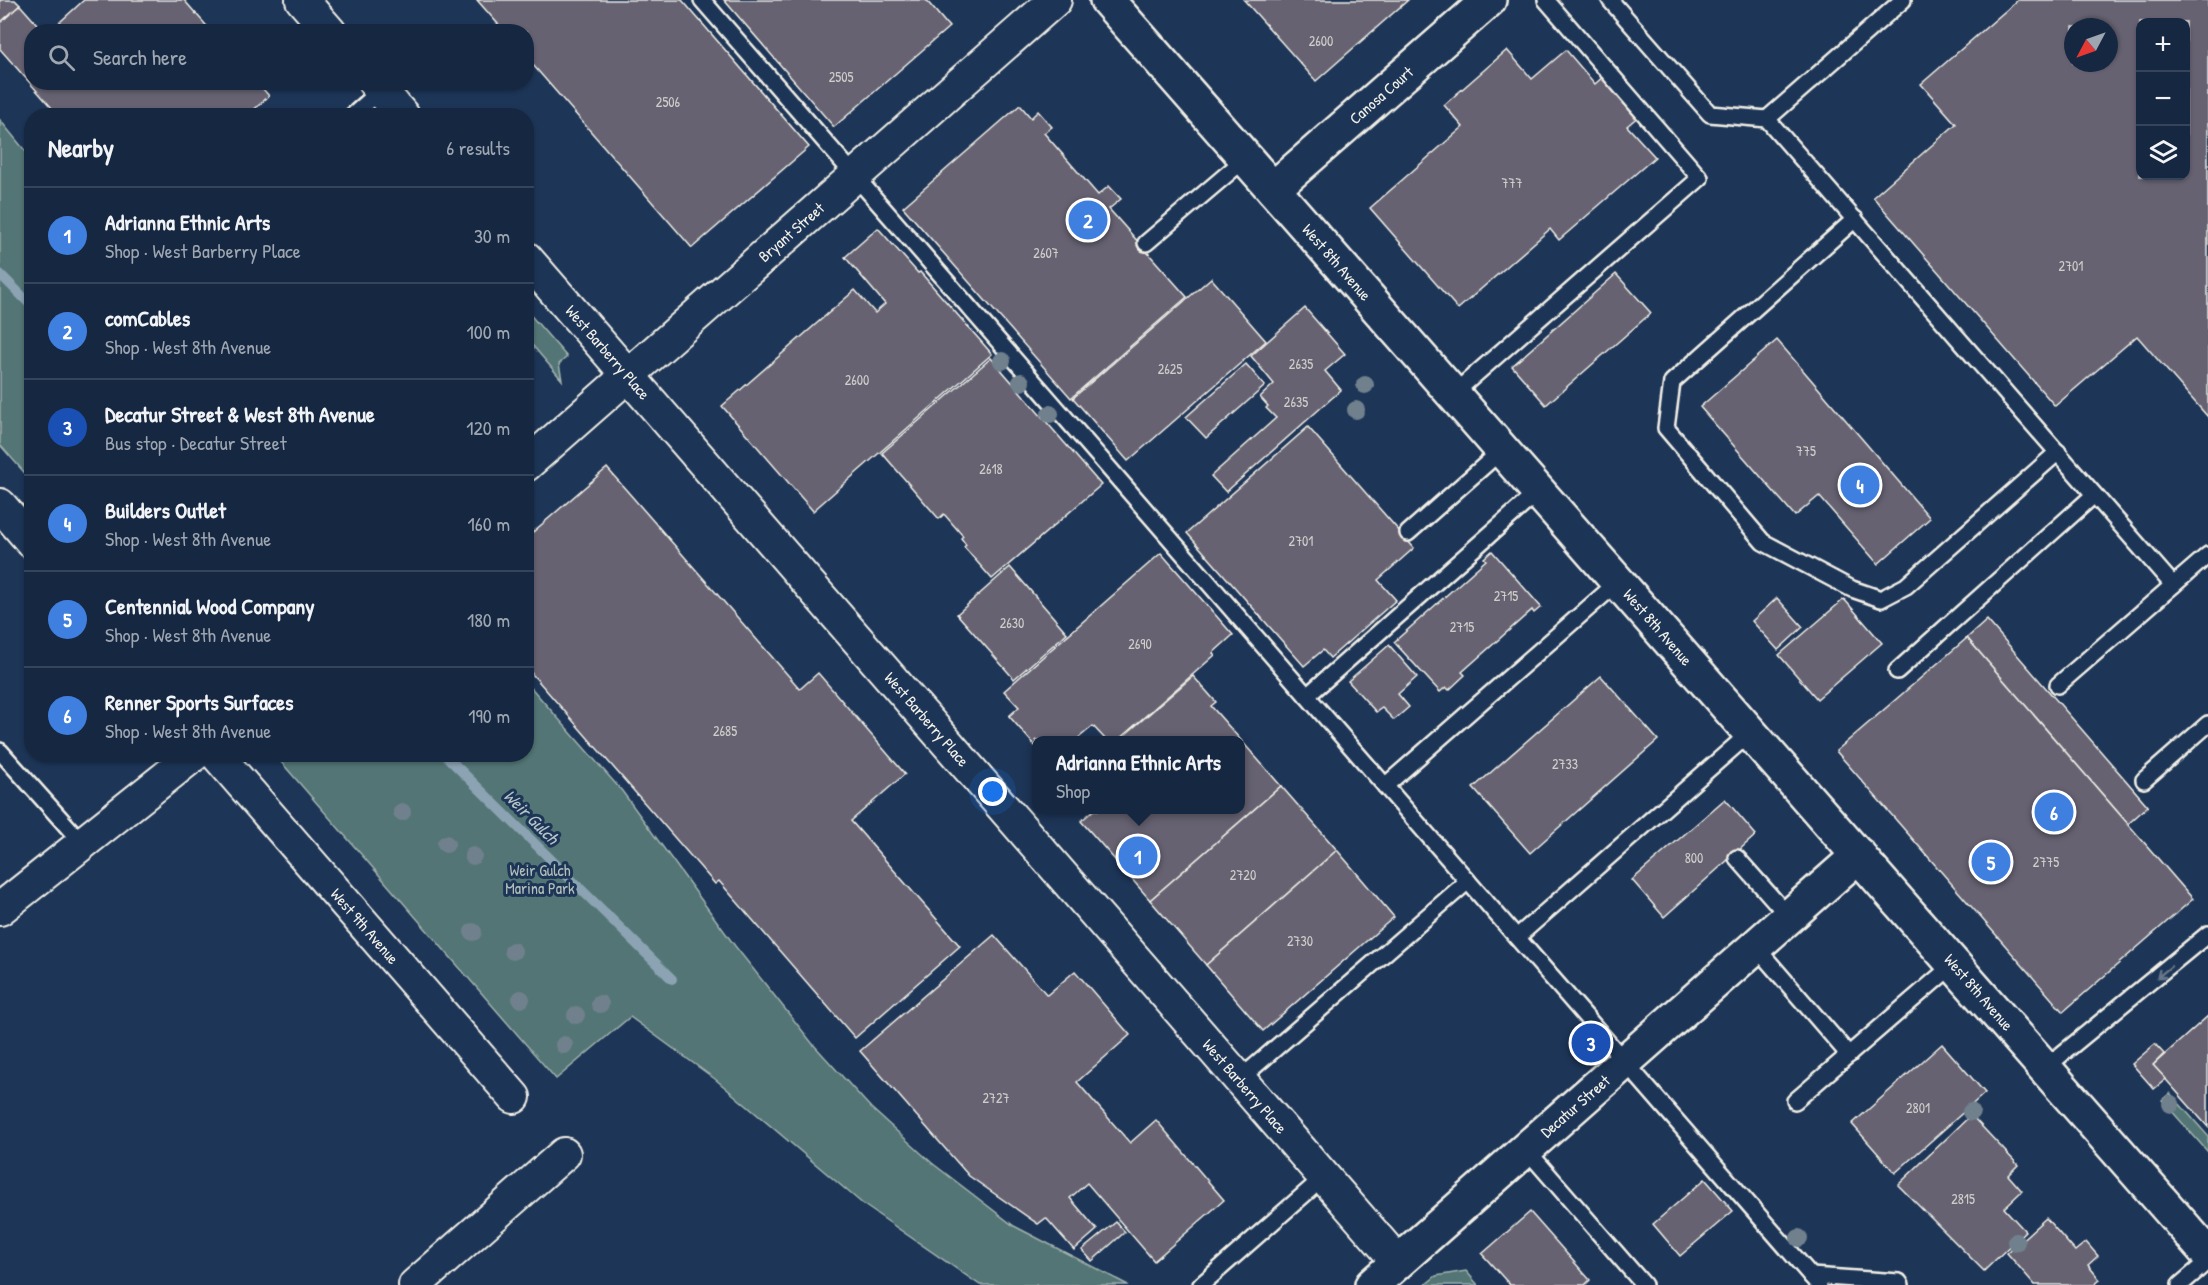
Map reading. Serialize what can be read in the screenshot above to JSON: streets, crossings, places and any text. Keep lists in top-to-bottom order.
{
  "streets": {
    "main road": ["Canosa Court", "West 8th Avenue", "Decatur Street"],
    "street": ["Bryant Street", "West Barberry Place", "West 9th Avenue"]
  },
  "crossings": [
    ["Canosa Court", "West 8th Avenue"],
    ["Bryant Street", "West Barberry Place"],
    ["West 8th Avenue", "Decatur Street"],
    ["West Barberry Place", "Decatur Street"]
  ],
  "water": ["Weir Gulch"],
  "parks": ["Weir Gulch Marina Park"],
  "house_numbers": [
    "2600",
    "2505",
    "2506",
    "777",
    "2607",
    "2701",
    "2635",
    "2625",
    "2600",
    "2635",
    "775",
    "2618",
    "2701",
    "2715",
    "2630",
    "2715",
    "2690",
    "2685",
    "2733",
    "800",
    "2775",
    "2720",
    "2730",
    "2727",
    "2801",
    "2815"
  ],
  "north": "bottom left",
  "page": {
    "map_buttons": ["+", "−"],
    "search": "Search here",
    "heading": ["Nearby", "6 results"],
    "list": [
      {
        "mark": "1",
        "name": "Adrianna Ethnic Arts",
        "note": "Shop · West Barberry Place",
        "value": "30 m"
      },
      {
        "mark": "2",
        "name": "comCables",
        "note": "Shop · West 8th Avenue",
        "value": "100 m"
      },
      {
        "mark": "3",
        "name": "Decatur Street & West 8th Avenue",
        "note": "Bus stop · Decatur Street",
        "value": "120 m"
      },
      {
        "mark": "4",
        "name": "Builders Outlet",
        "note": "Shop · West 8th Avenue",
        "value": "160 m"
      },
      {
        "mark": "5",
        "name": "Centennial Wood Company",
        "note": "Shop · West 8th Avenue",
        "value": "180 m"
      },
      {
        "mark": "6",
        "name": "Renner Sports Surfaces",
        "note": "Shop · West 8th Avenue",
        "value": "190 m"
      }
    ],
    "pins": [
      "2",
      "4",
      "6",
      "1",
      "5",
      "3"
    ],
    "popup": ["Adrianna Ethnic Arts", "Shop"]
  }
}
